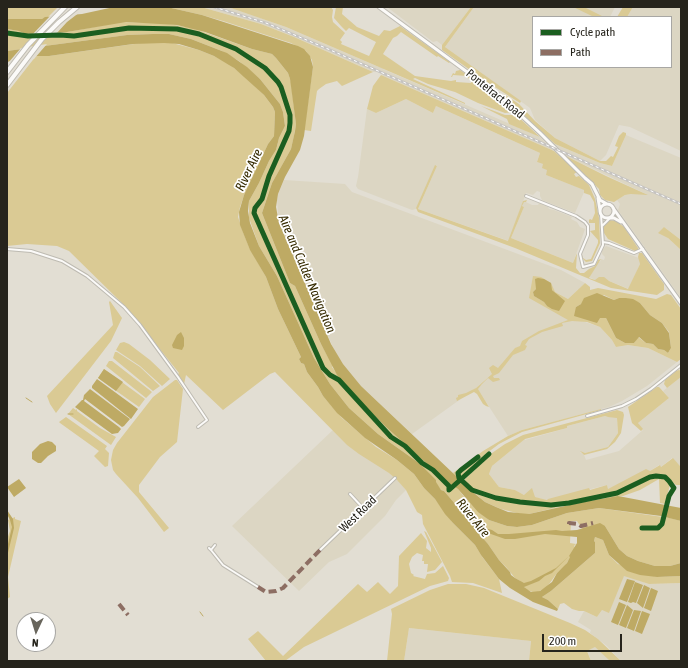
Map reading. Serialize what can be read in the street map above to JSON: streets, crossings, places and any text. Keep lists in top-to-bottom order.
{
  "streets": {
    "main road": ["Pontefract Road"],
    "street": ["West Road"]
  },
  "water": ["River Aire", "Aire and Calder Navigation"],
  "legend": ["Cycle path", "Path"],
  "scale_bar": "200 m",
  "north": "bottom"
}
